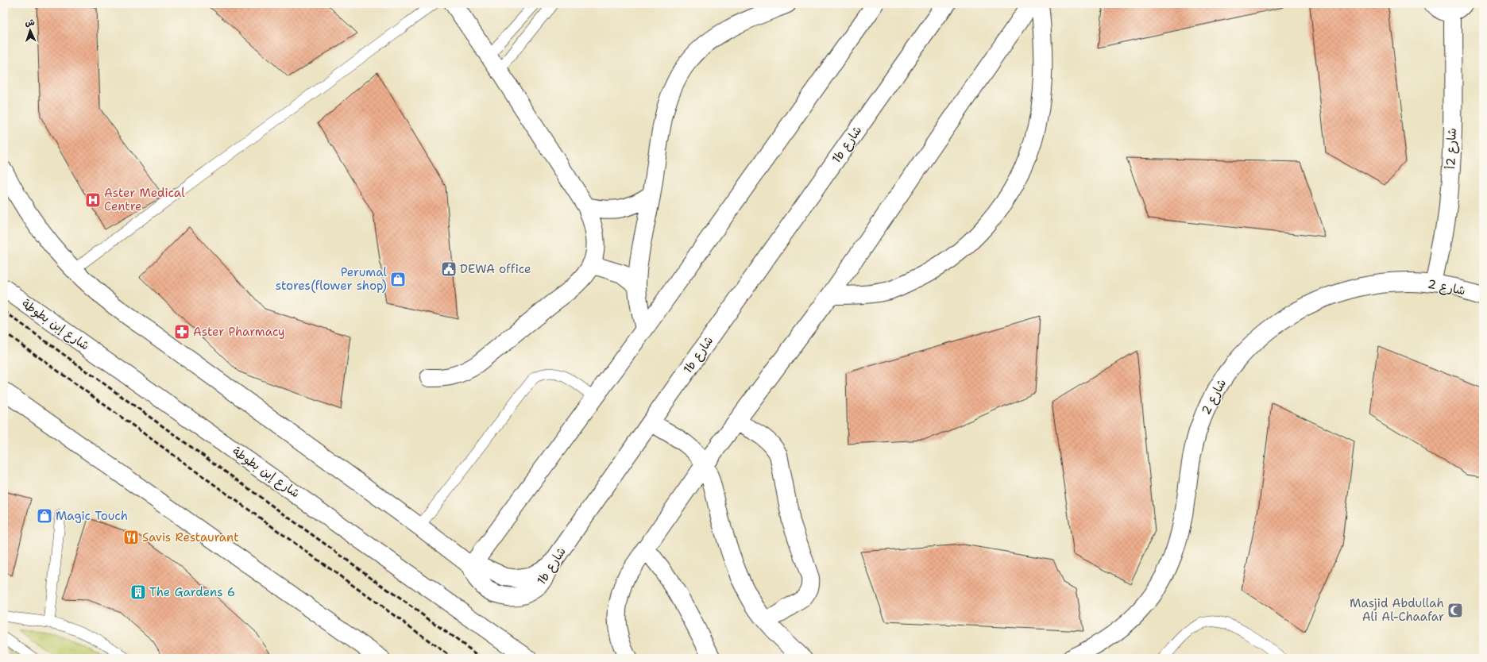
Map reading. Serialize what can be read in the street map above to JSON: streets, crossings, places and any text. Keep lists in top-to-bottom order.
{
  "streets": {
    "street": [
      "1b شارع",
      "شارع 2أ",
      "شارع 2",
      "شارع إبن بطوطة"
    ]
  },
  "crossings": [
    ["شارع 2أ", "شارع 2"]
  ],
  "places": {
    "hospital": ["Aster Medical Centre"],
    "public building": ["DEWA office"],
    "shop": ["Perumal stores(flower shop)", "Magic Touch"],
    "pharmacy": ["Aster Pharmacy"],
    "restaurant": ["Savis Restaurant"],
    "building": ["The Gardens 6"],
    "mosque": ["Masjid Abdullah Ali Al-Chaafar"]
  },
  "north": "top"
}
